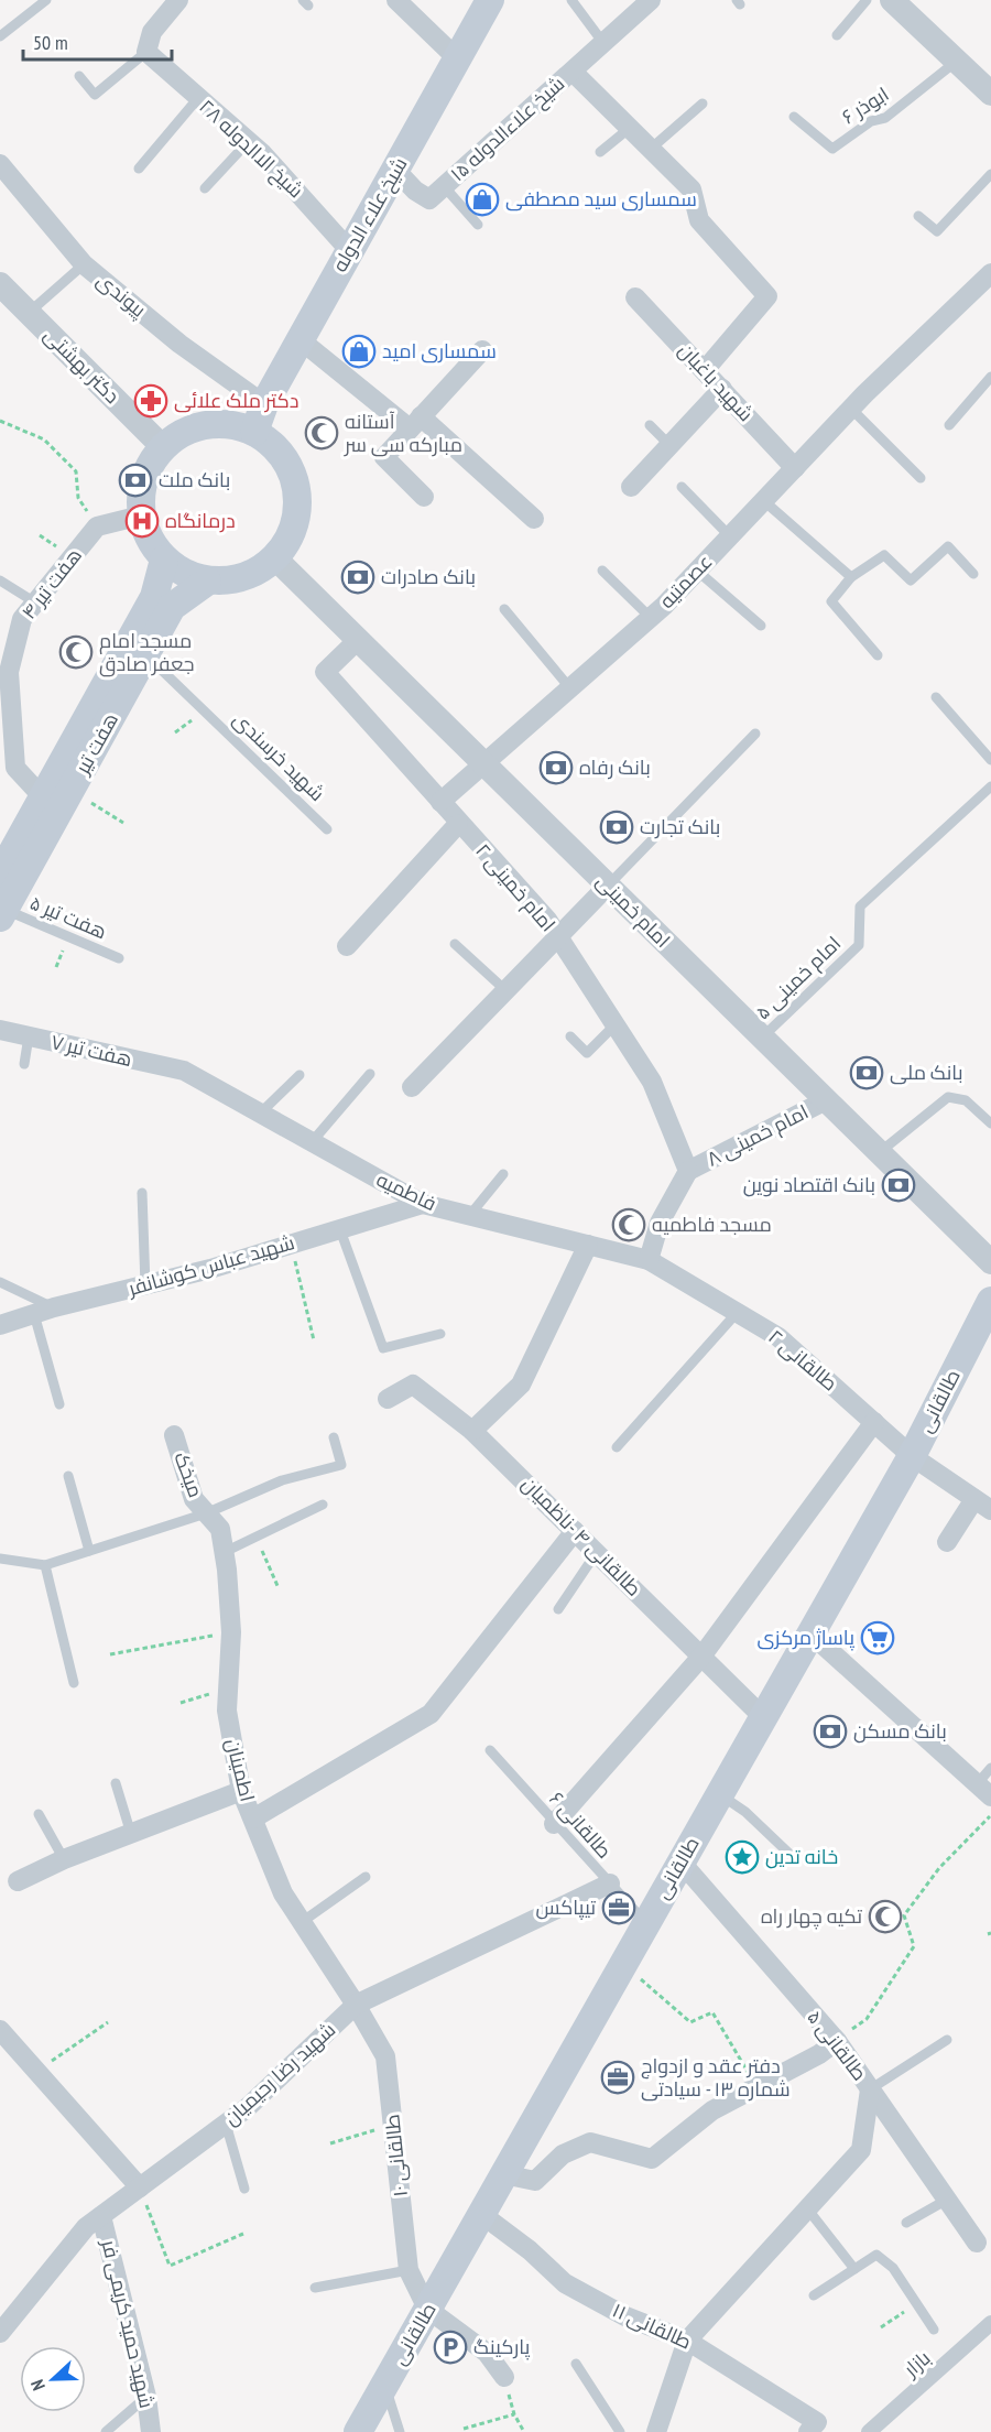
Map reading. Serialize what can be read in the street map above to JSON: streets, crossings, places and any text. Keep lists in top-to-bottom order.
{
  "streets": {
    "main road": ["شیخ علاء الدوله", "هفت تیر", "طالقانی"],
    "street": [
      "شیخ علاءالدوله ۱۵",
      "شیخ الاالدوله ۲۸",
      "پیوندی",
      "دکتر بهشتی",
      "شهید باغبان",
      "عصمتیه",
      "هفت تیر ۴",
      "امام خمینی ۲",
      "امام خمینی",
      "هفت تیر ۷",
      "امام خمینی ۸",
      "فاطمیه",
      "شهید عباس کوشانفر",
      "طالقانی ۲",
      "میخک",
      "طالقانی ۴ -ناظمیان",
      "اطمینان",
      "طالقانی ۵",
      "شهید رضا رحیمیان",
      "طالقانی ۱۰",
      "شهید حمید کریمی فر",
      "طالقانی ۱۱",
      "بازار"
    ],
    "lane": [
      "ابوذر ۶",
      "شهید خرسندی",
      "هفت تیر ۵",
      "امام خمینی ۵",
      "طالقانی ۶"
    ]
  },
  "crossings": [
    ["شیخ علاءالدوله ۱۵", "شیخ علاء الدوله"],
    ["شیخ الاالدوله ۲۸", "شیخ علاء الدوله"],
    ["شیخ علاء الدوله", "پیوندی"],
    ["شیخ علاء الدوله", "دکتر بهشتی"],
    ["شیخ علاء الدوله", "هفت تیر"],
    ["شیخ علاء الدوله", "امام خمینی"],
    ["دکتر بهشتی", "هفت تیر"],
    ["دکتر بهشتی", "امام خمینی"],
    ["شهید باغبان", "عصمتیه"],
    ["عصمتیه", "امام خمینی ۲"],
    ["عصمتیه", "امام خمینی"],
    ["هفت تیر ۴", "هفت تیر"],
    ["هفت تیر", "شهید خرسندی"],
    ["هفت تیر", "امام خمینی"],
    ["هفت تیر", "هفت تیر ۵"],
    ["امام خمینی ۲", "امام خمینی"],
    ["امام خمینی ۲", "امام خمینی ۸"],
    ["امام خمینی", "امام خمینی ۵"],
    ["امام خمینی", "امام خمینی ۸"],
    ["هفت تیر ۷", "فاطمیه"],
    ["فاطمیه", "شهید عباس کوشانفر"],
    ["فاطمیه", "طالقانی ۲"],
    ["طالقانی ۲", "طالقانی"],
    ["طالقانی", "طالقانی ۴ -ناظمیان"],
    ["طالقانی", "طالقانی ۶"],
    ["طالقانی", "طالقانی ۵"],
    ["طالقانی", "طالقانی ۱۰"],
    ["طالقانی", "طالقانی ۱۱"],
    ["میخک", "اطمینان"],
    ["اطمینان", "شهید رضا رحیمیان"],
    ["اطمینان", "طالقانی ۱۰"],
    ["طالقانی ۶", "شهید رضا رحیمیان"],
    ["شهید رضا رحیمیان", "طالقانی ۱۰"],
    ["شهید رضا رحیمیان", "شهید حمید کریمی فر"]
  ],
  "places": {
    "shop": ["سمساری سید مصطفی", "سمساری امید"],
    "pharmacy": ["دکتر ملک علائی"],
    "mosque": [
      "آستانه مبارکه سی سر",
      "مسجد امام جعفر صادق",
      "مسجد فاطمیه",
      "تکیه چهار راه"
    ],
    "bank": [
      "بانک ملت",
      "بانک صادرات",
      "بانک رفاه",
      "بانک تجارت",
      "بانک ملی",
      "بانک اقتصاد نوین",
      "بانک مسکن"
    ],
    "hospital": ["درمانگاه"],
    "supermarket": ["پاساژ مرکزی"],
    "place": ["خانه تدین"],
    "office": ["تیپاکس", "دفتر عقد و ازدواج شماره ۱۳ - سیادتی"],
    "parking": ["پارکینگ"]
  },
  "scale_bar": "50 m",
  "north": "left"
}
